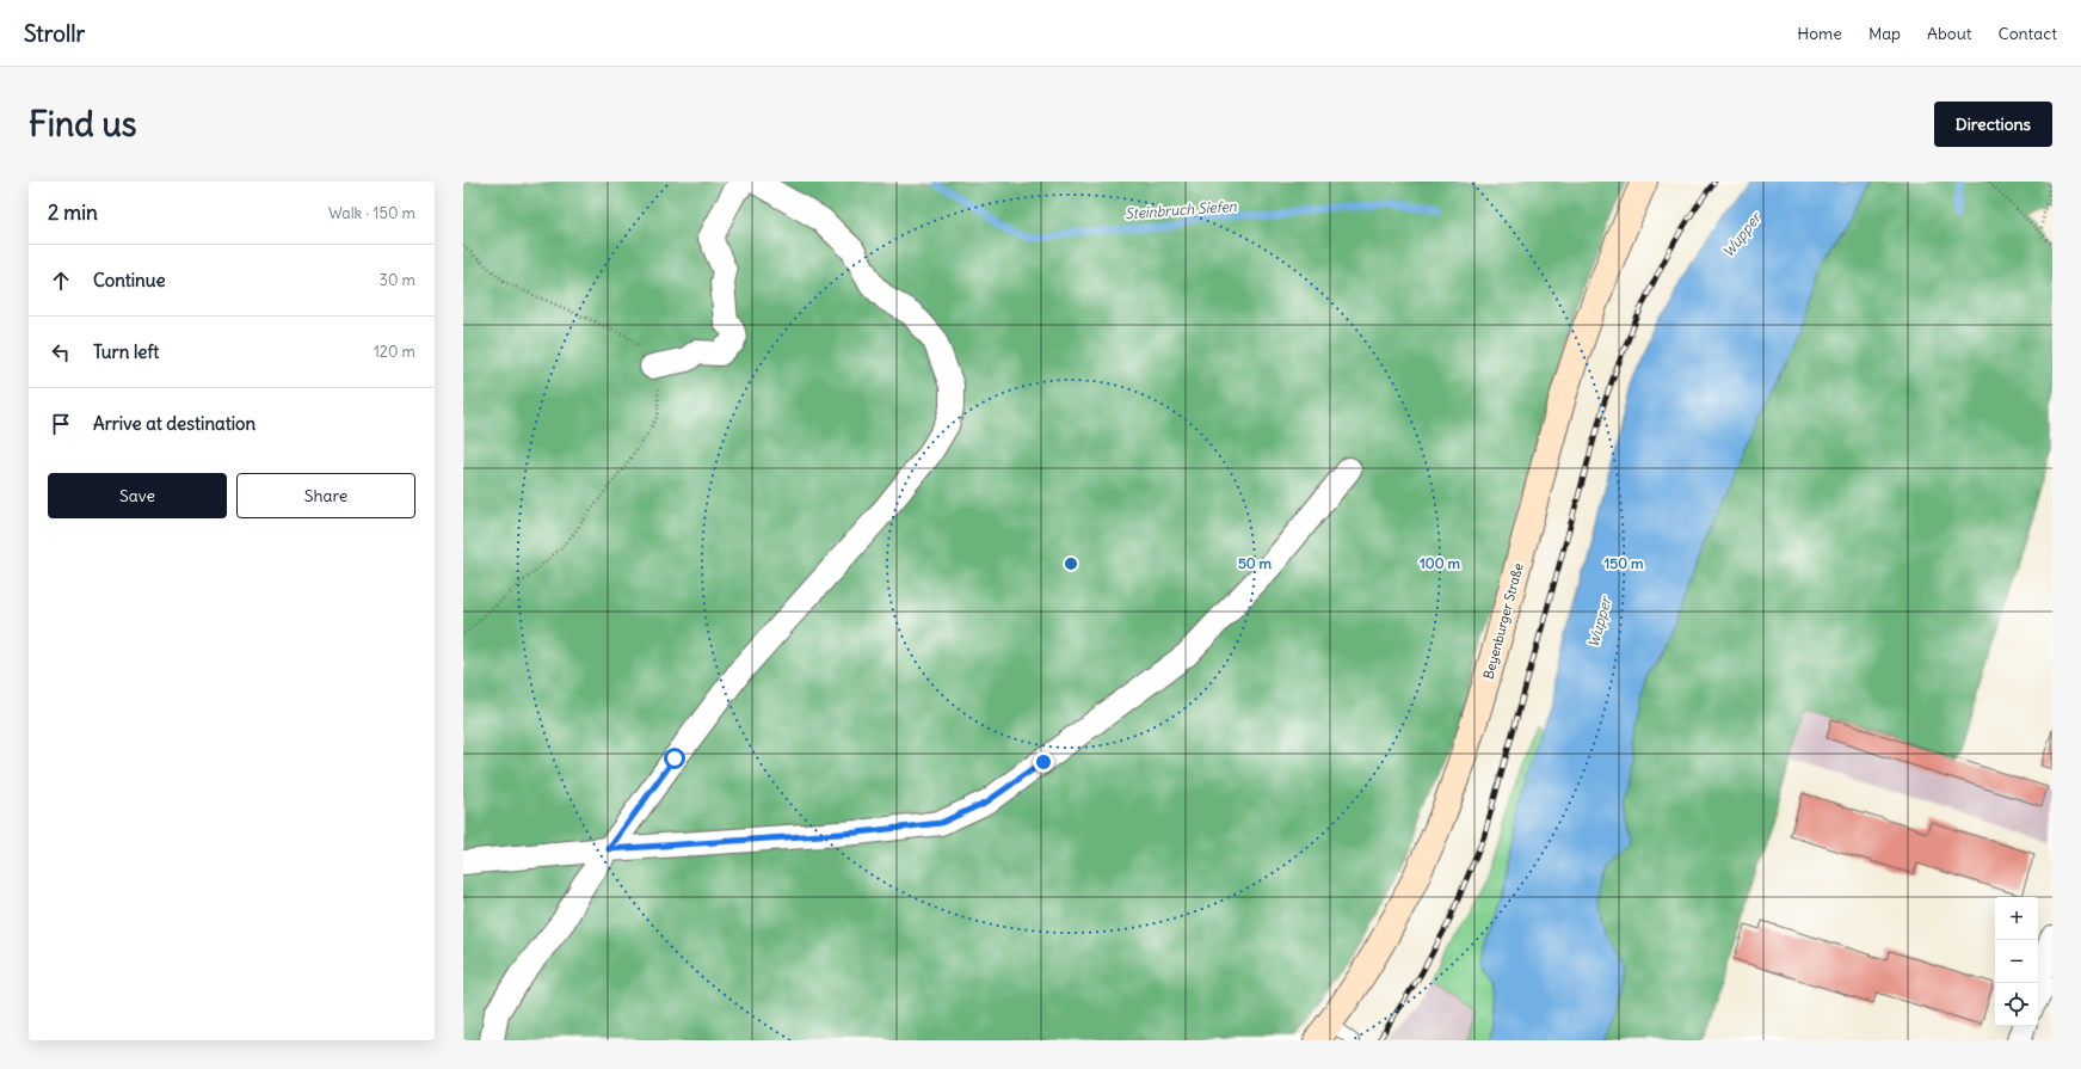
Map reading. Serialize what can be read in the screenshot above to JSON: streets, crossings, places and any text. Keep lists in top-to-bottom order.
{
  "streets": {
    "main road": ["Beyenburger Straße"]
  },
  "water": ["Steinbruch Siefen", "Wupper"],
  "page": {
    "header": "Strollr",
    "nav": [
      "Home",
      "Map",
      "About",
      "Contact"
    ],
    "buttons": [
      "Directions",
      ["Save", "Share"]
    ],
    "title": "Find us",
    "heading": ["2 min", "Walk · 150 m"],
    "list": [
      ["Continue", "30 m"],
      ["Turn left", "120 m"],
      "Arrive at destination"
    ],
    "map_buttons": ["+", "−"]
  },
  "rings": ["50 m", "100 m", "150 m"]
}
